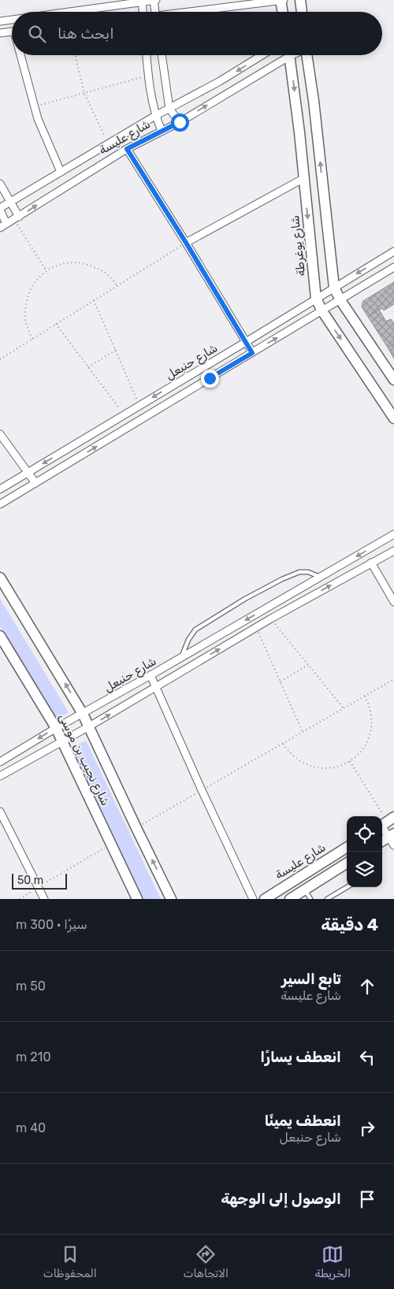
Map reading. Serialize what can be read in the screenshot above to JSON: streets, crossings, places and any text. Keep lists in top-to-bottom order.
{
  "streets": {
    "street": [
      "شارع عليسة",
      "شارع يوغرطة",
      "شارع حنبعل",
      "شارع نجيب بن موسى"
    ]
  },
  "crossings": [
    ["شارع يوغرطة", "شارع حنبعل"],
    ["شارع حنبعل", "شارع نجيب بن موسى"]
  ],
  "scale_bar": "50 m",
  "page": {
    "search": "ابحث هنا",
    "scale": "50 m",
    "heading": ["4 دقيقة", "سيرًا · 300 m"],
    "list": [
      ["تابع السير", "شارع عليسة", "50 m"],
      ["انعطف يسارًا", "210 m"],
      ["انعطف يمينًا", "شارع حنبعل", "40 m"],
      "الوصول إلى الوجهة"
    ],
    "nav": ["الخريطة", "الاتجاهات", "المحفوظات"]
  }
}
